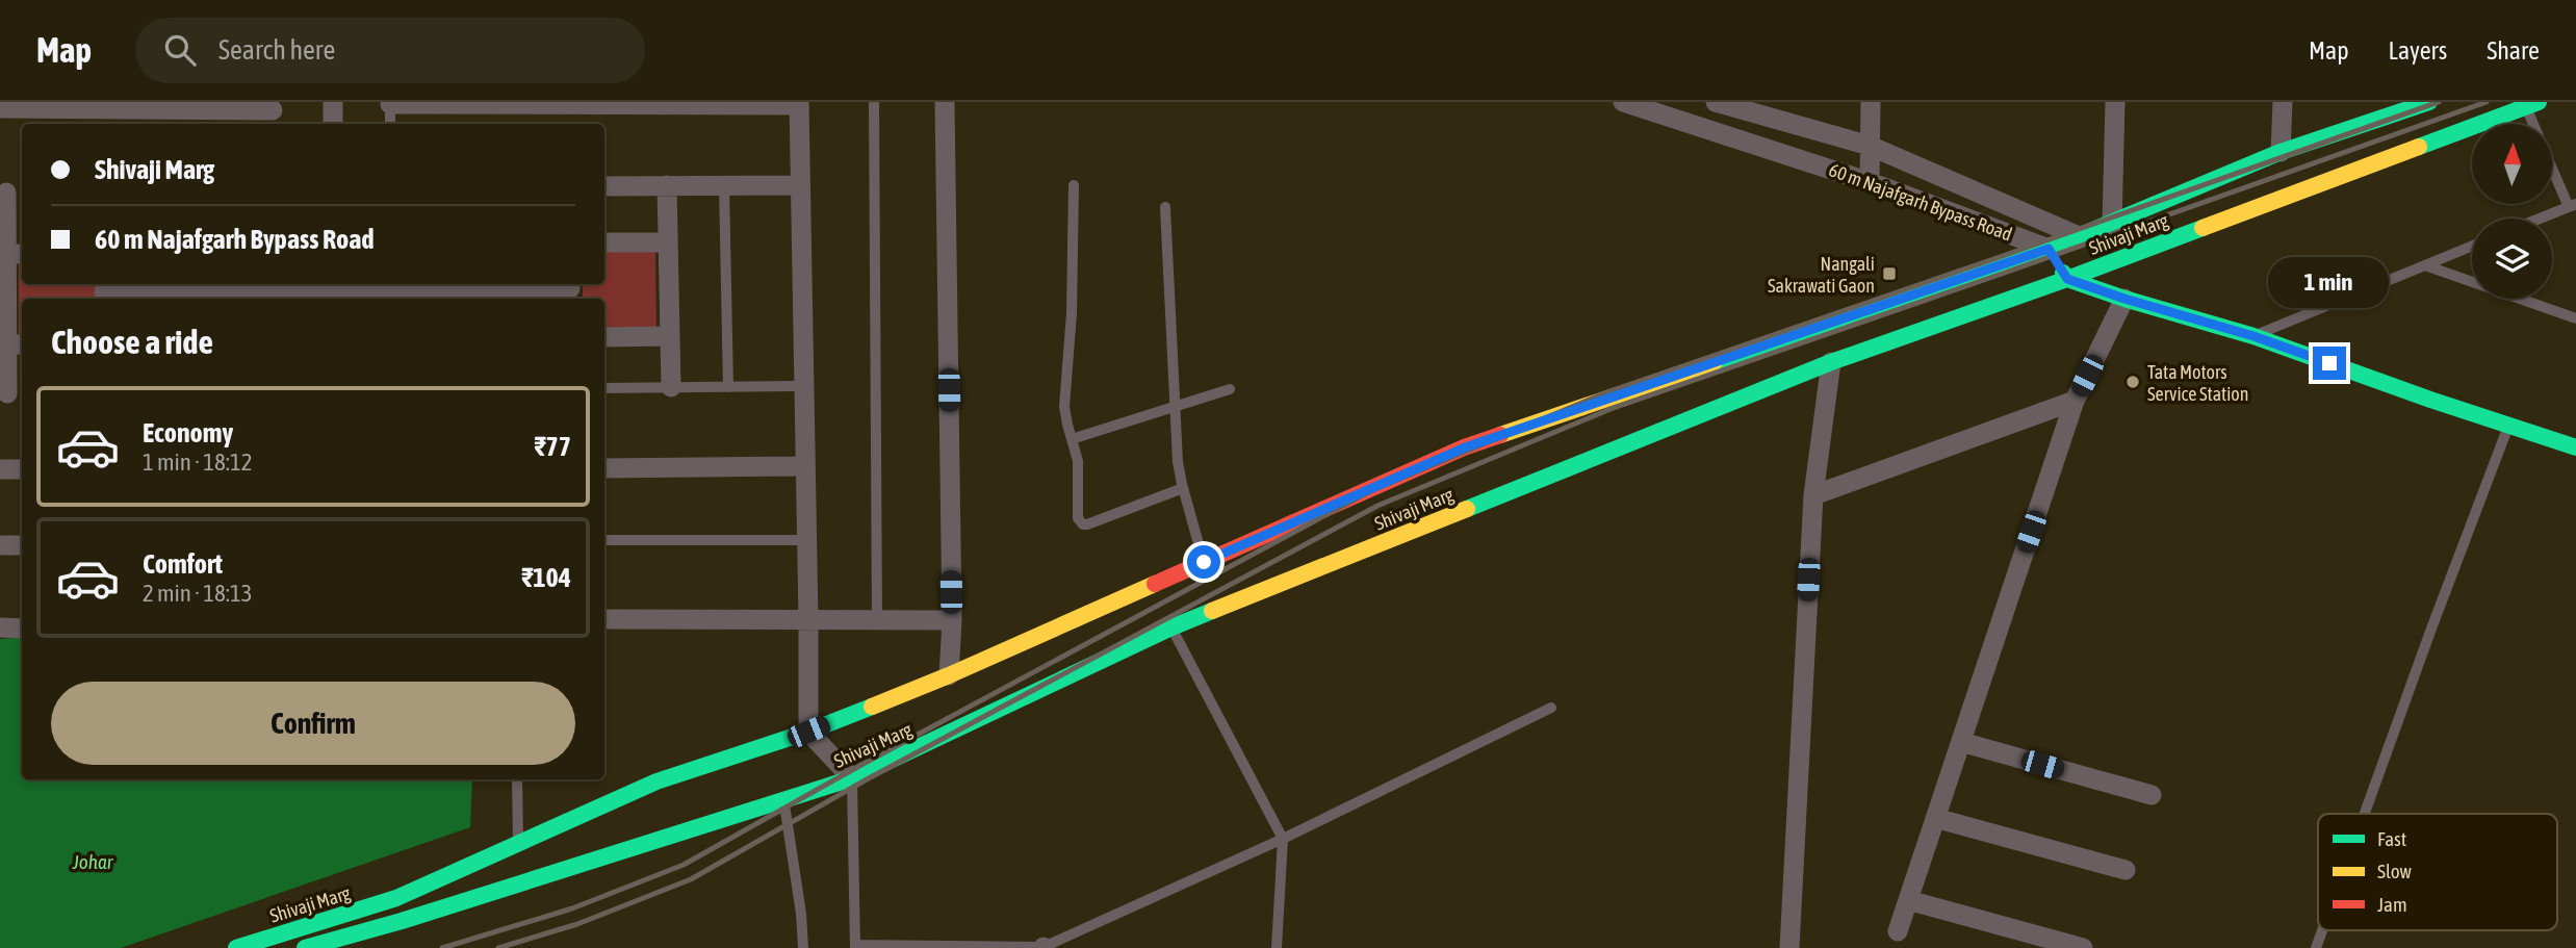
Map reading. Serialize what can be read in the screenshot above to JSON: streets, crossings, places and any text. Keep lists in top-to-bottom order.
{
  "streets": {
    "main road": ["Shivaji Marg"],
    "street": ["60 m Najafgarh Bypass Road"]
  },
  "crossings": [
    ["60 m Najafgarh Bypass Road", "Shivaji Marg"]
  ],
  "water": ["Johar"],
  "places": {
    "transit": ["Nangali Sakrawati Gaon"],
    "other": ["Tata Motors Service Station"]
  },
  "legend": ["Fast", "Slow", "Jam"],
  "north": "top",
  "page": {
    "header": "Map",
    "search": "Search here",
    "nav": ["Map", "Layers", "Share"],
    "banner": ["Shivaji Marg", "60 m Najafgarh Bypass Road"],
    "bubble": "1 min",
    "heading": "Choose a ride",
    "list": [
      {
        "name": "Economy",
        "note": "1 min · 18:12",
        "value": "₹77"
      },
      {
        "name": "Comfort",
        "note": "2 min · 18:13",
        "value": "₹104"
      }
    ],
    "buttons": "Confirm"
  }
}
